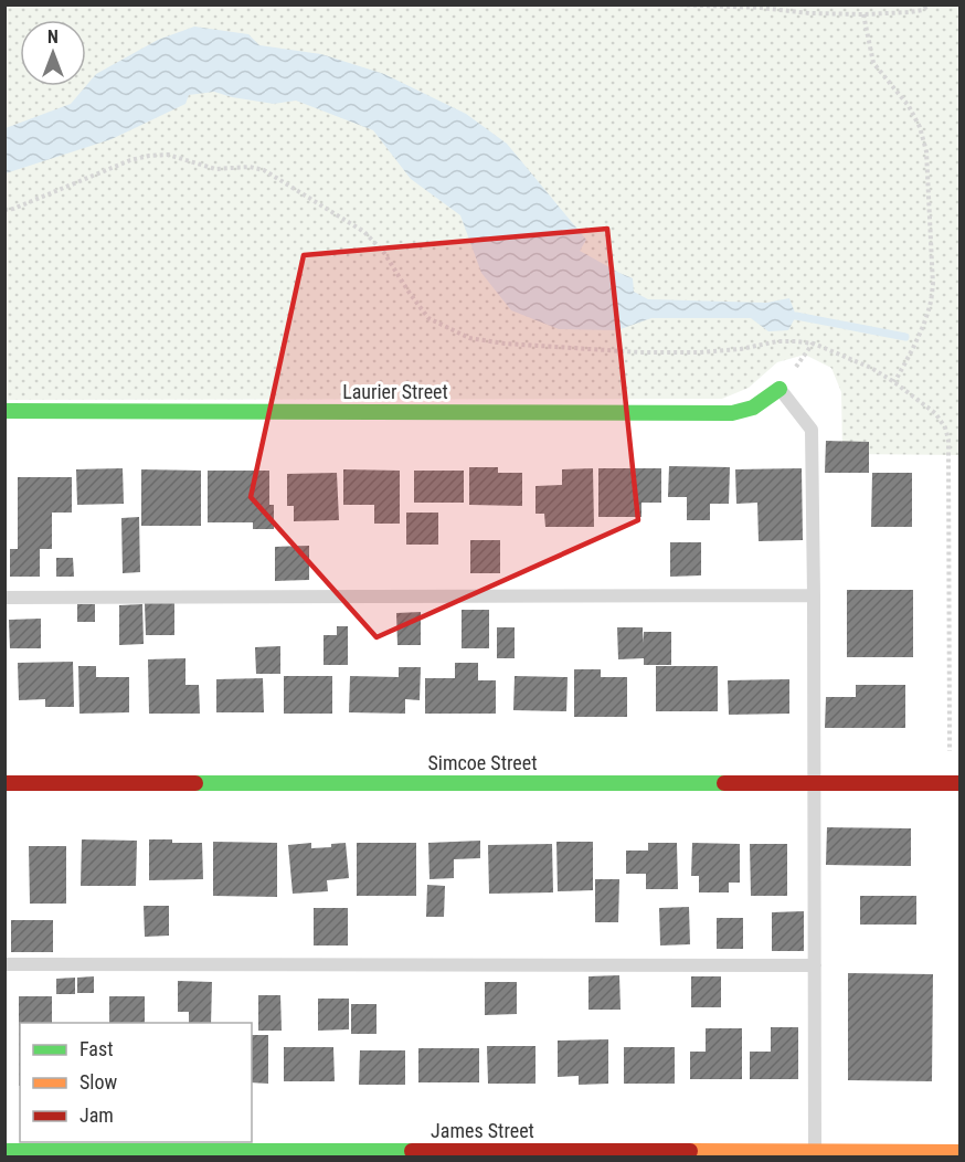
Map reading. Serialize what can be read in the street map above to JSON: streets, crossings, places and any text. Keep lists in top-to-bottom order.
{
  "streets": {
    "street": ["Laurier Street", "Simcoe Street", "James Street"]
  },
  "legend": ["Fast", "Slow", "Jam"],
  "north": "top"
}
